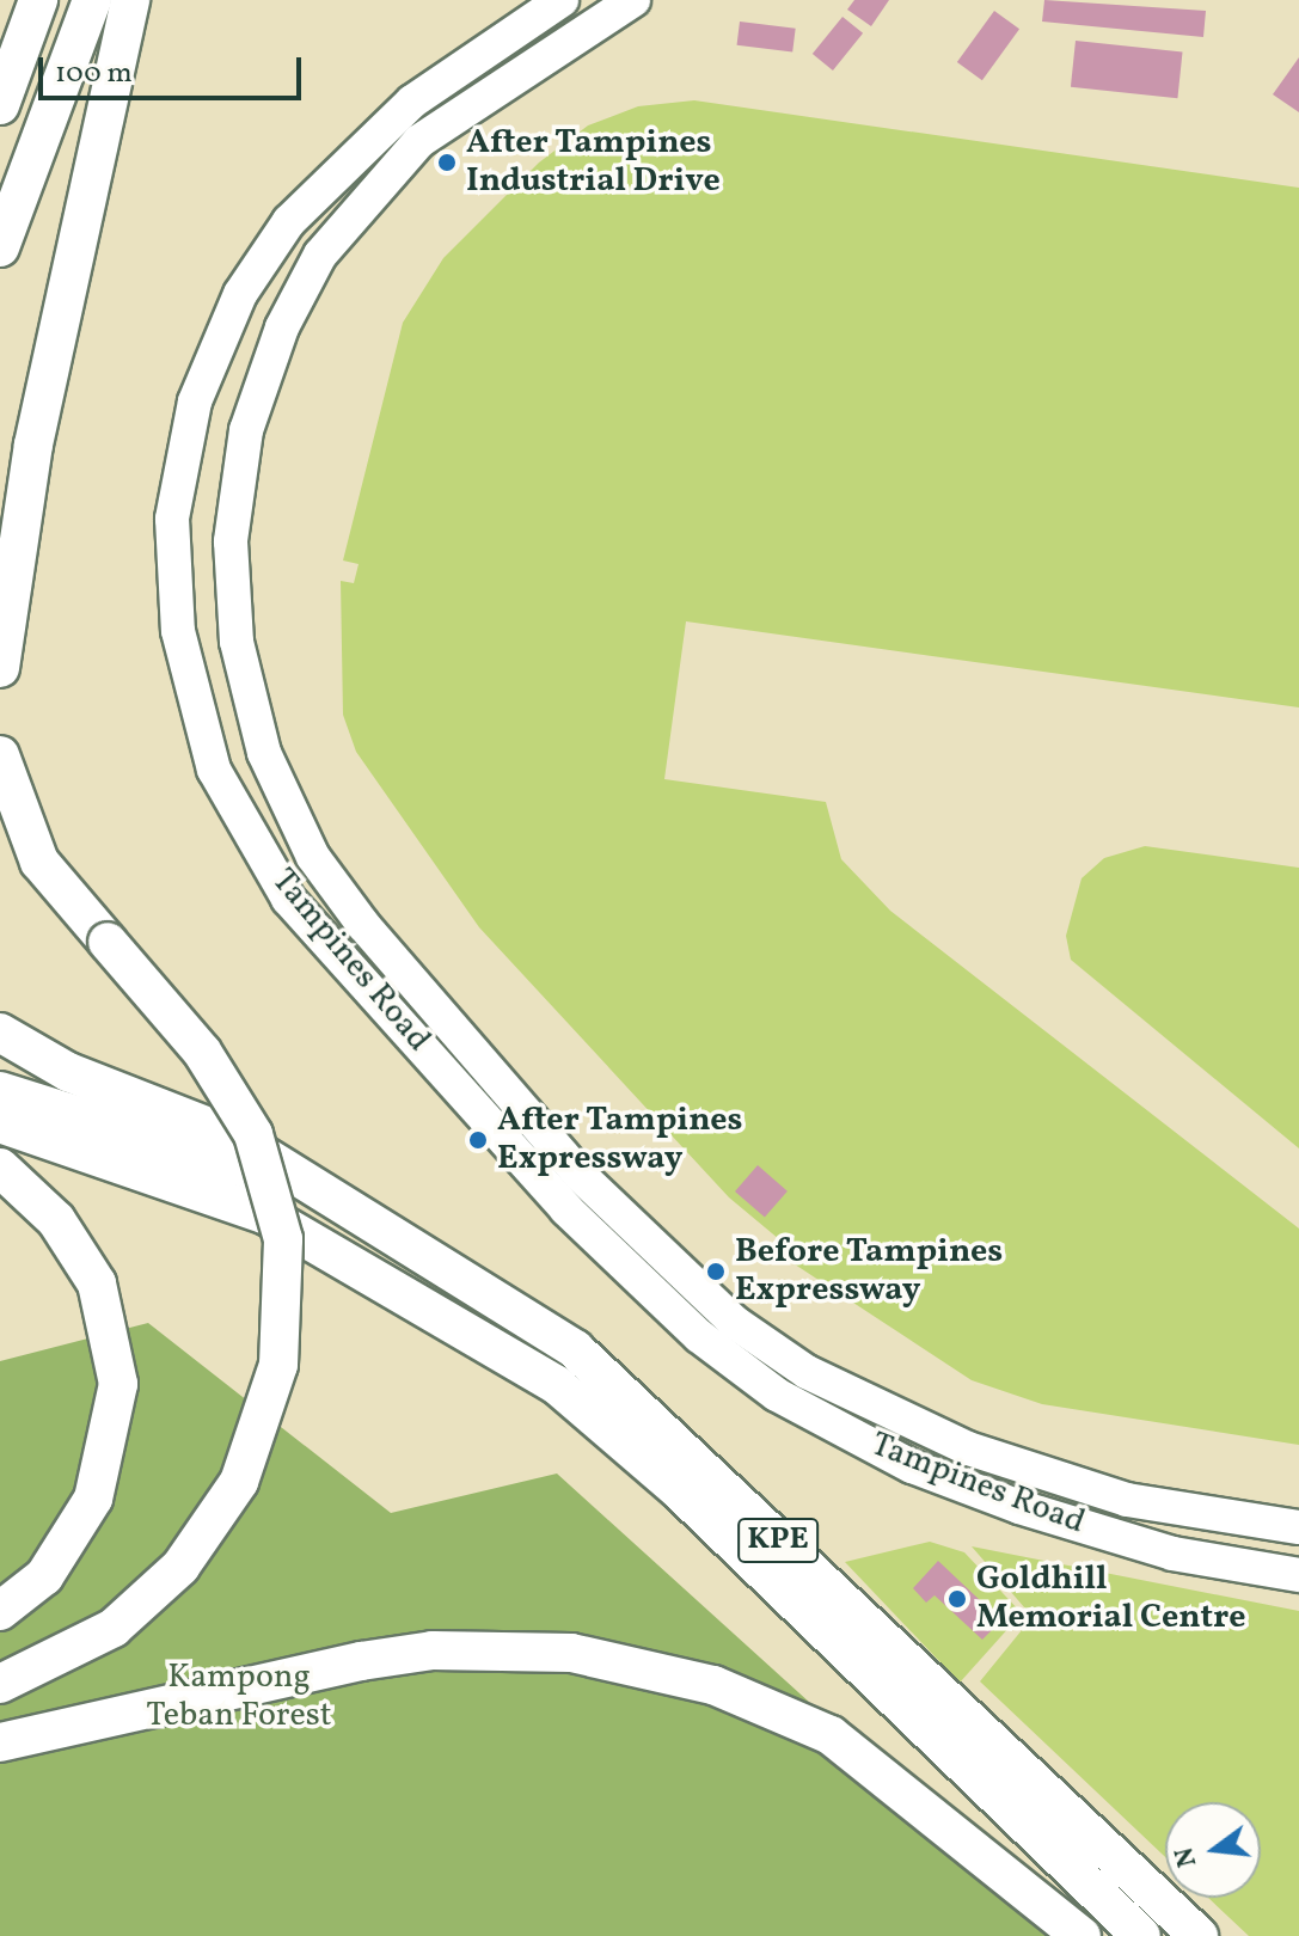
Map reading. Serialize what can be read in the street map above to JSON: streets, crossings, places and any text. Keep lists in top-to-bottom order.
{
  "streets": {
    "highway": ["KPE"],
    "main road": ["Tampines Road"]
  },
  "parks": ["Kampong Teban Forest"],
  "places": [
    "After Tampines Industrial Drive",
    "After Tampines Expressway",
    "Before Tampines Expressway",
    "Goldhill Memorial Centre"
  ],
  "scale_bar": "100 m",
  "north": "left"
}
